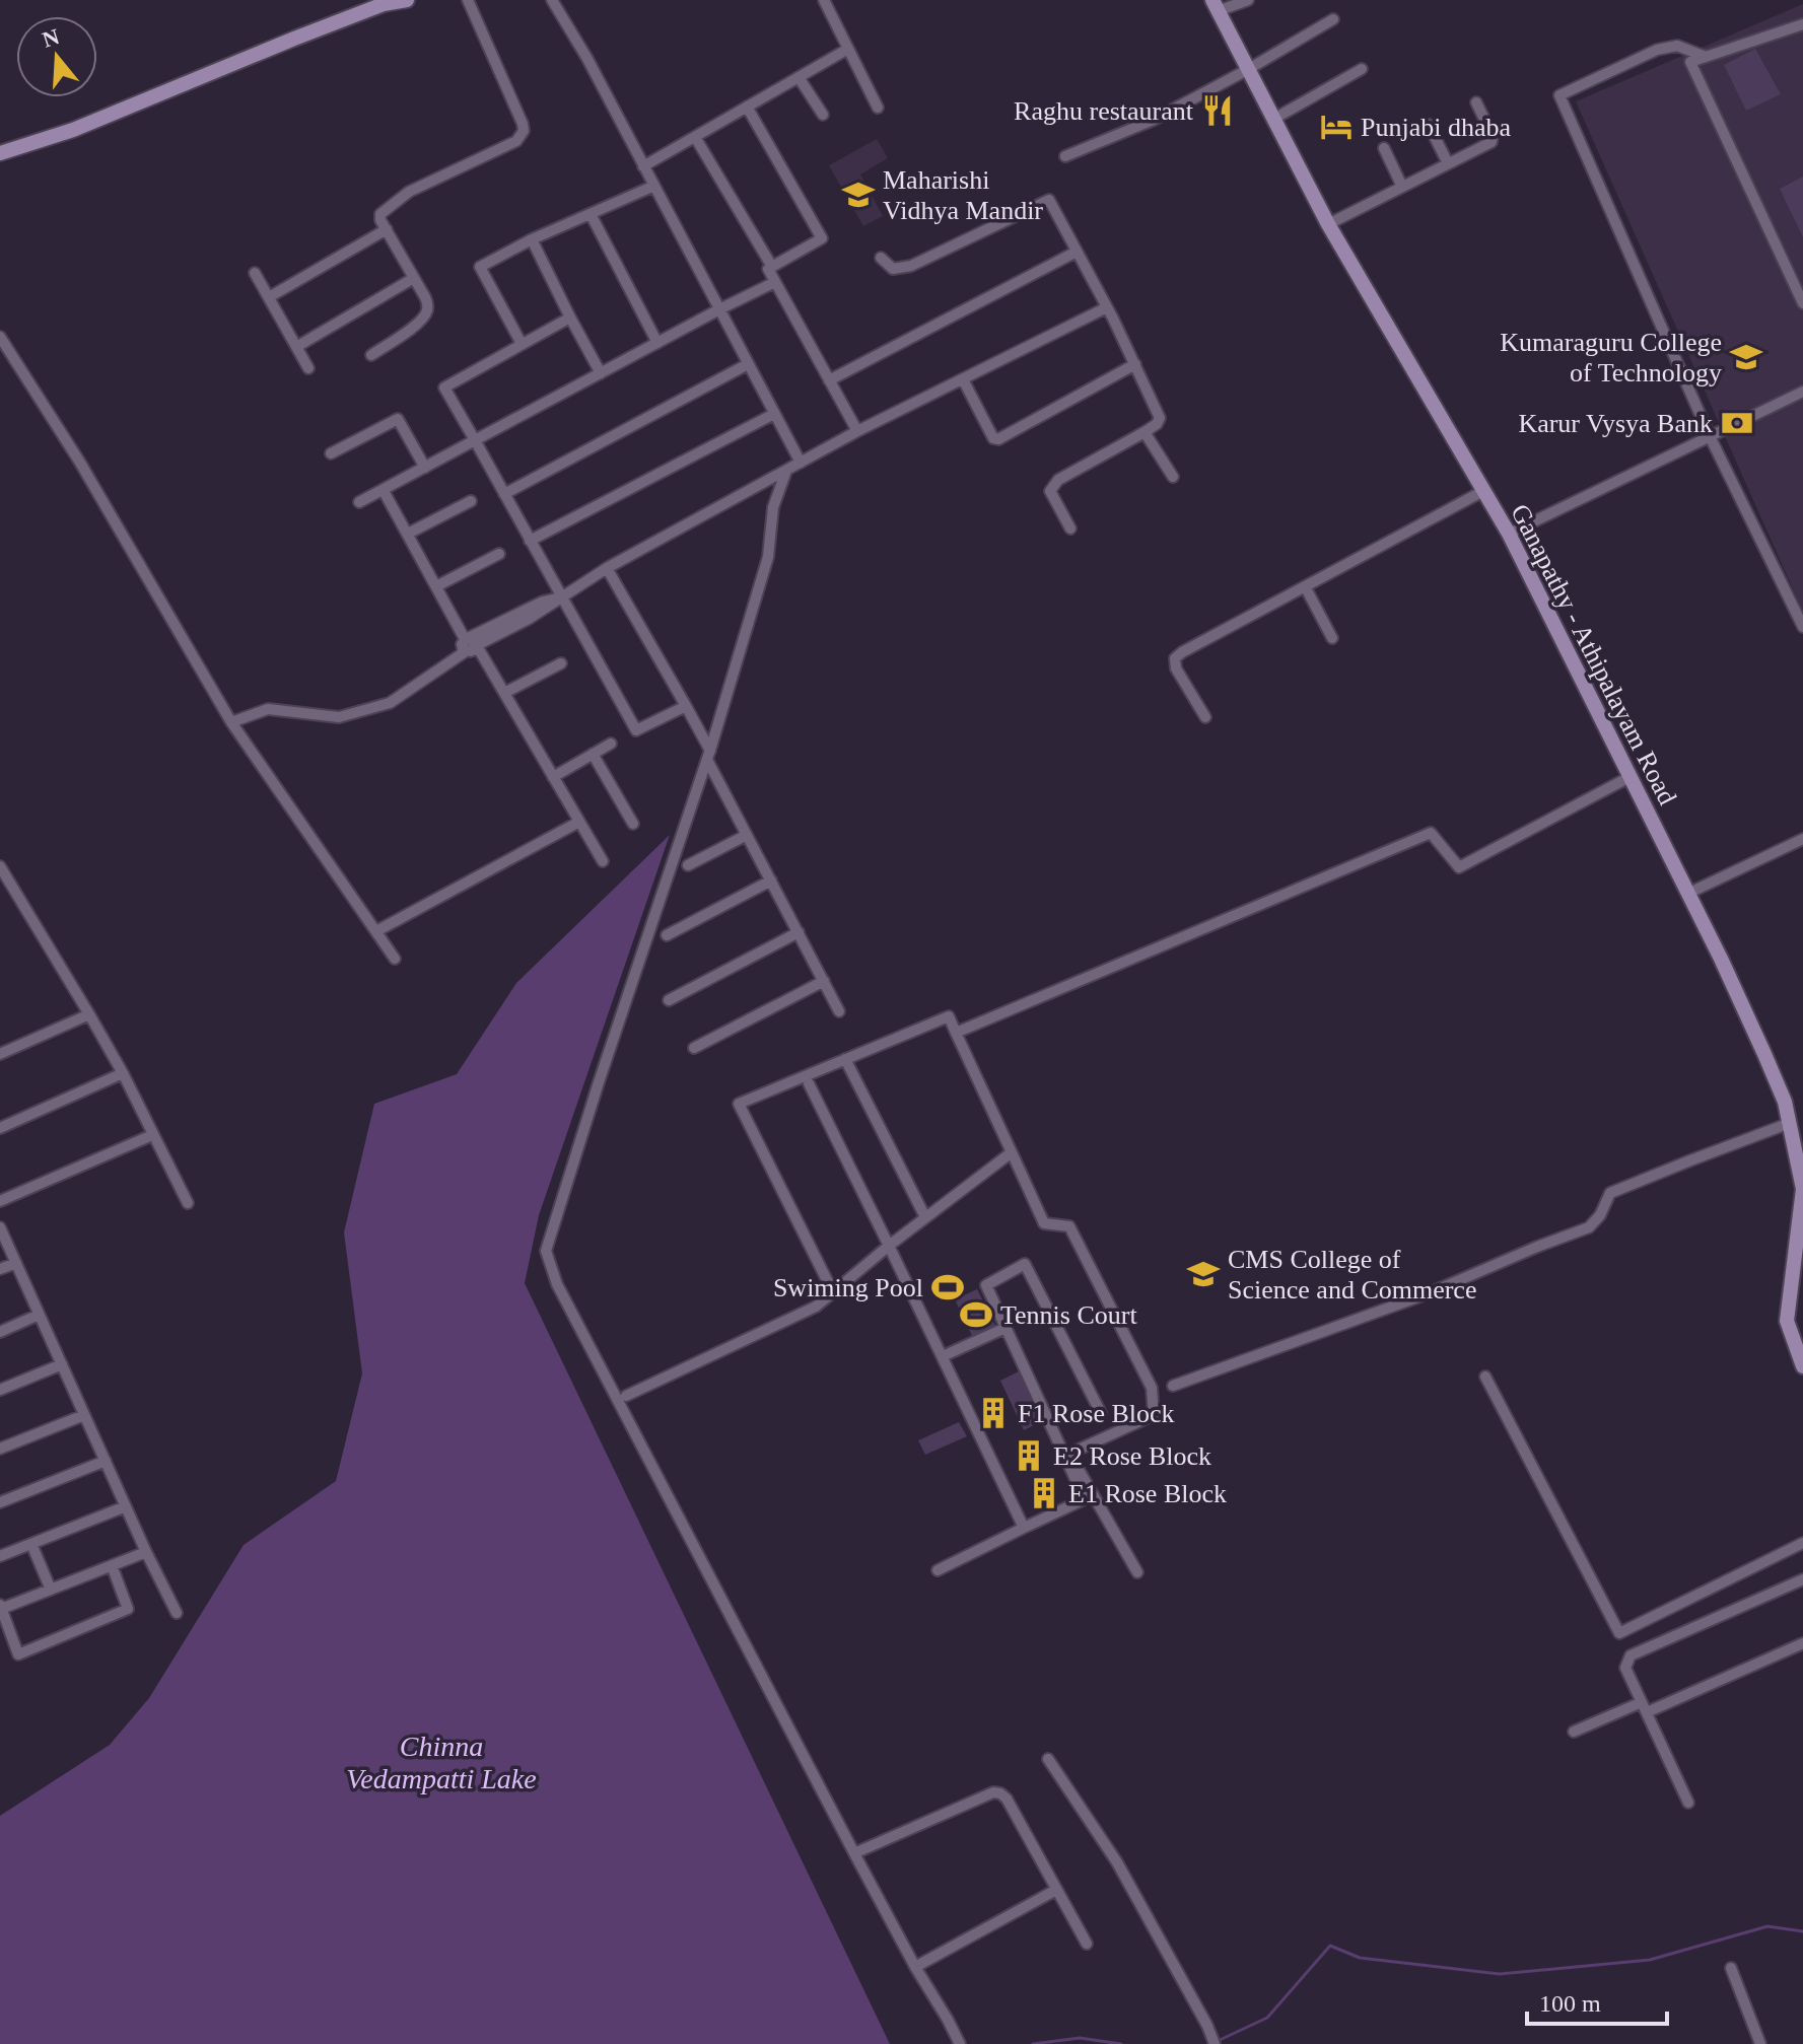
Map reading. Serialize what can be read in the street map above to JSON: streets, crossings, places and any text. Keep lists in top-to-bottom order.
{
  "streets": {
    "main road": ["Ganapathy - Athipalayam Road"]
  },
  "water": ["Chinna Vedampatti Lake"],
  "places": {
    "restaurant": ["Raghu restaurant"],
    "hotel": ["Punjabi dhaba"],
    "school or university": ["Maharishi Vidhya Mandir", "Kumaraguru College of Technology", "CMS College of Science and Commerce"],
    "bank": ["Karur Vysya Bank"],
    "sports": ["Swiming Pool", "Tennis Court"],
    "building": ["F1 Rose Block", "E2 Rose Block", "E1 Rose Block"]
  },
  "scale_bar": "100 m",
  "north": "top"
}
